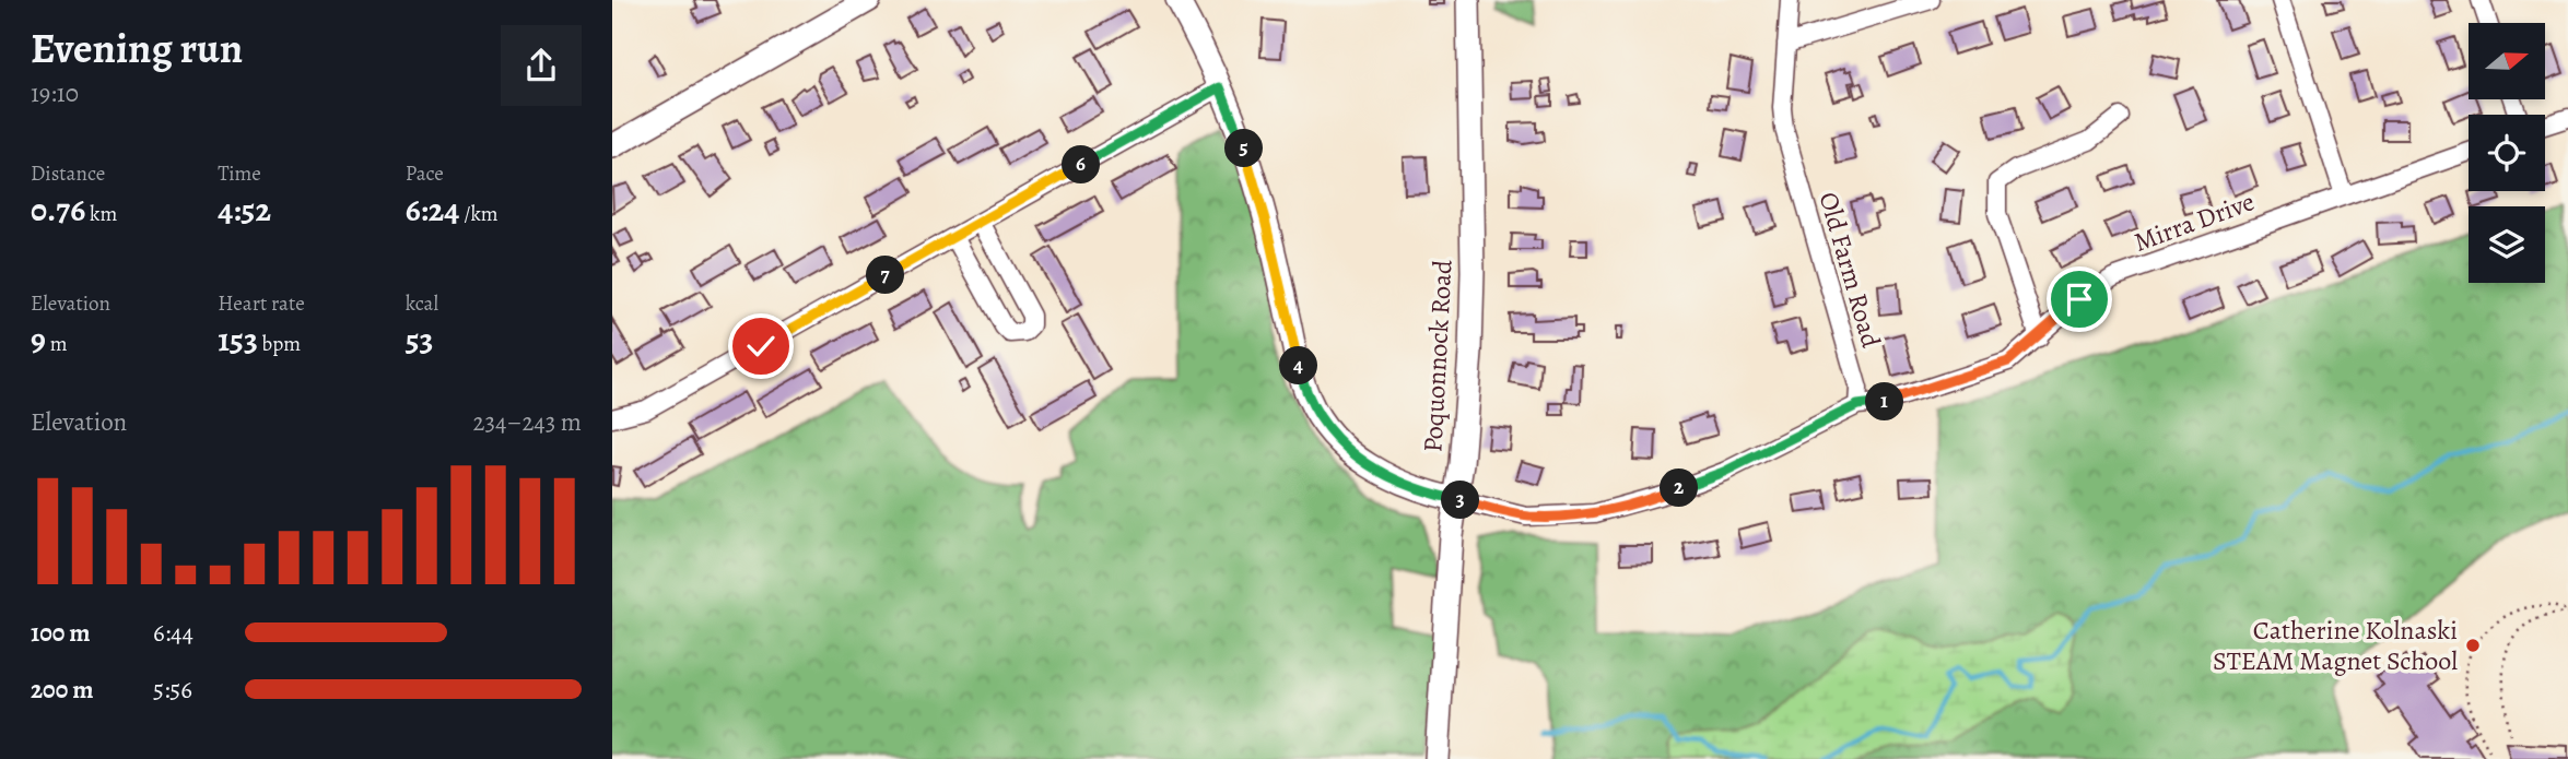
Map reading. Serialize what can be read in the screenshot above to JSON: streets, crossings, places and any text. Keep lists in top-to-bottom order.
{
  "streets": {
    "main road": ["Poquonnock Road"],
    "street": ["Mirra Drive", "Old Farm Road"]
  },
  "crossings": [
    ["Mirra Drive", "Old Farm Road"]
  ],
  "places": ["Catherine Kolnaski STEAM Magnet School"],
  "north": "right",
  "page": {
    "heading": ["Evening run", "19:10"],
    "pins": [
      "5",
      "6",
      "7",
      "4",
      "1",
      "2",
      "3"
    ],
    "stats": [
      ["Distance", "0.76 km"],
      ["Time", "4:52"],
      ["Pace", "6:24 /km"],
      ["Elevation", "9 m"],
      ["Heart rate", "153 bpm"],
      ["kcal", "53"]
    ],
    "chart": ["Elevation", "234–243 m"],
    "list": [
      {
        "name": "100 m",
        "note": "6:44"
      },
      {
        "name": "200 m",
        "note": "5:56"
      }
    ]
  }
}
